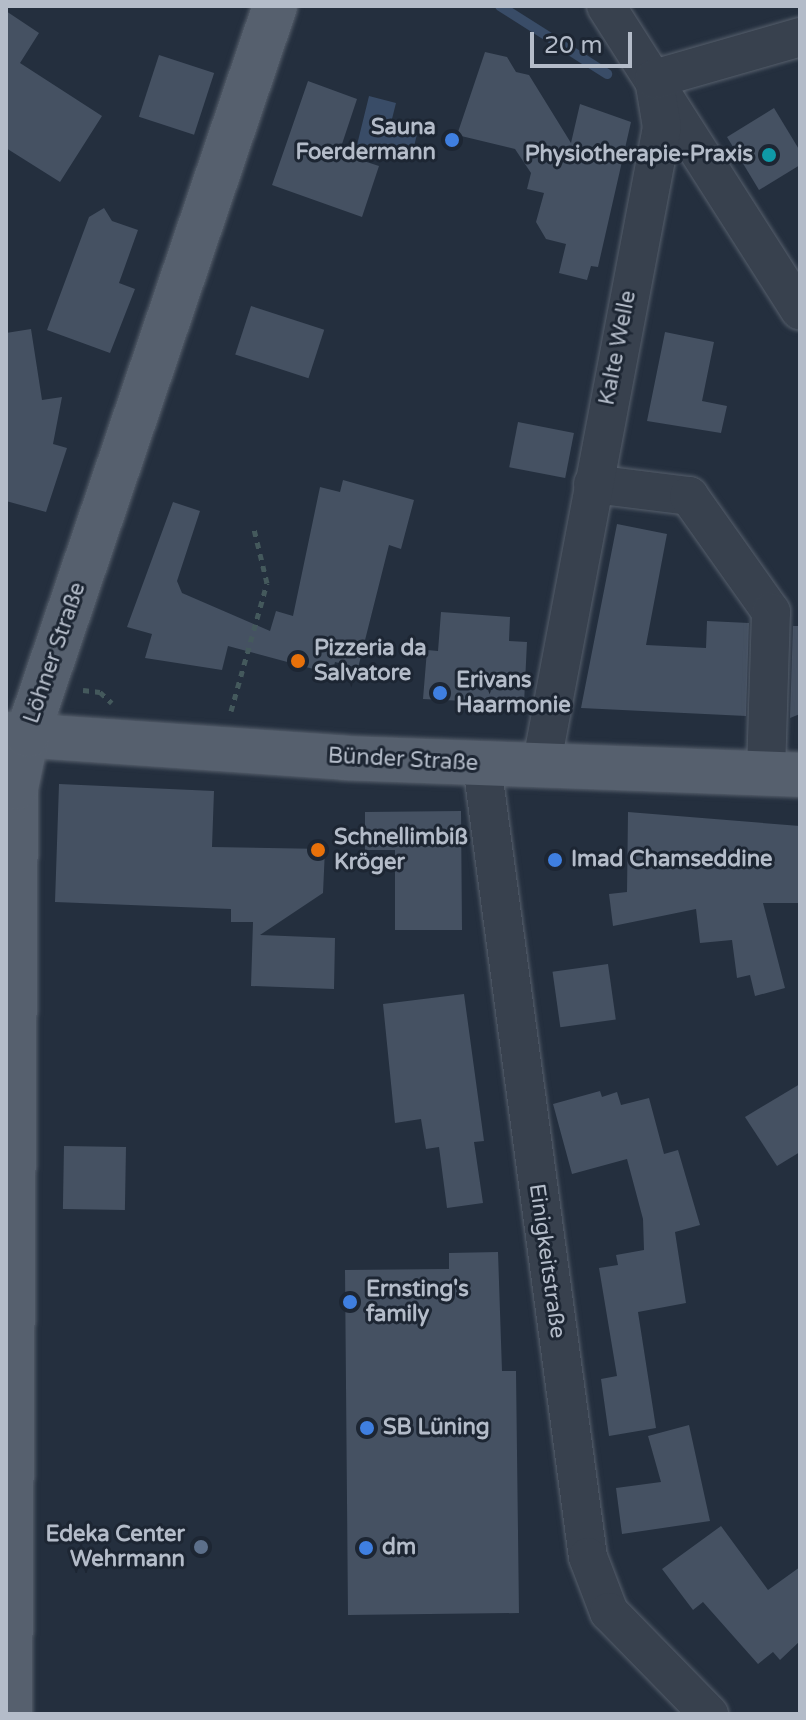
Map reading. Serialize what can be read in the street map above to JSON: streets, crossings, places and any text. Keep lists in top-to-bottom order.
{
  "streets": {
    "main road": ["Löhner Straße", "Bünder Straße"],
    "street": ["Kalte Welle", "Einigkeitstraße"]
  },
  "crossings": [
    ["Kalte Welle", "Bünder Straße"],
    ["Löhner Straße", "Bünder Straße"],
    ["Bünder Straße", "Einigkeitstraße"]
  ],
  "places": [
    "Sauna Foerdermann",
    "Physiotherapie-Praxis",
    "Pizzeria da Salvatore",
    "Erivans Haarmonie",
    "Schnellimbiß Kröger",
    "Imad Chamseddine",
    "Ernsting's family",
    "SB Lüning",
    "Edeka Center Wehrmann",
    "dm"
  ],
  "scale_bar": "20 m"
}
